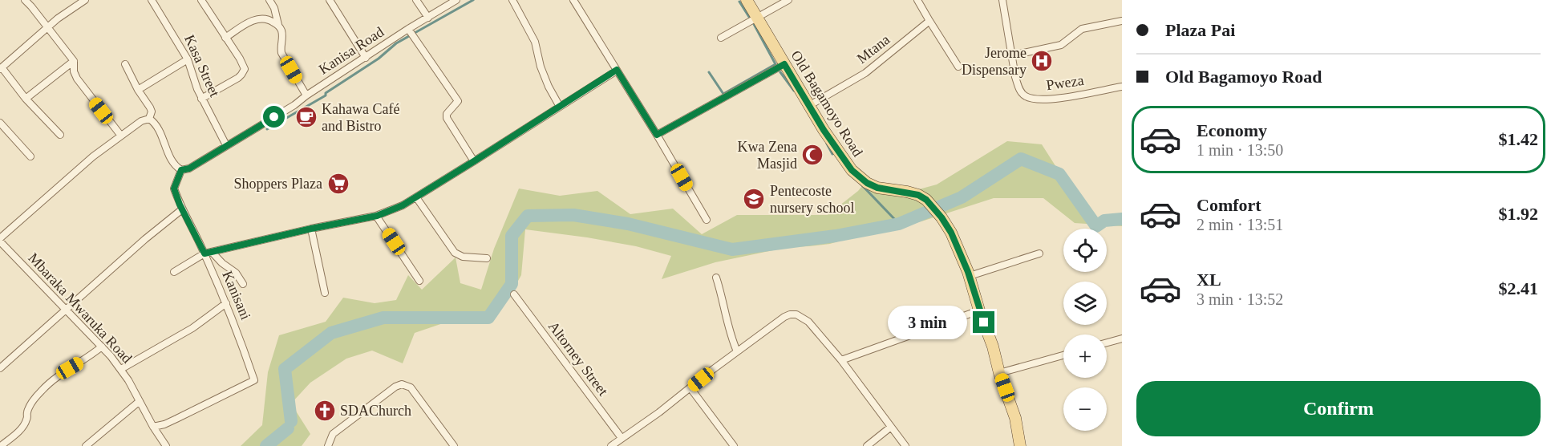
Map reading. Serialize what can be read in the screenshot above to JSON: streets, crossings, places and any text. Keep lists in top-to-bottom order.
{
  "streets": {
    "main road": ["Old Bagamoyo Road"],
    "street": [
      "Mtana",
      "Kanisa Road",
      "Kasa Street",
      "Pweza",
      "Kanisani",
      "Mbaraka Mwaruka Road",
      "Altorney Street"
    ]
  },
  "crossings": [
    ["Mtana", "Old Bagamoyo Road"],
    ["Kanisa Road", "Kasa Street"],
    ["Kanisa Road", "Kanisani"],
    ["Kanisani", "Mbaraka Mwaruka Road"]
  ],
  "places": {
    "hospital": ["Jerome Dispensary"],
    "cafe": ["Kahawa Café and Bistro"],
    "mosque": ["Kwa Zena Masjid"],
    "supermarket": ["Shoppers Plaza"],
    "school or university": ["Pentecoste nursery school"],
    "church": ["SDAChurch"]
  },
  "page": {
    "banner": ["Plaza Pai", "Old Bagamoyo Road"],
    "list": [
      {
        "name": "Economy",
        "note": "1 min · 13:50",
        "value": "$1.42"
      },
      {
        "name": "Comfort",
        "note": "2 min · 13:51",
        "value": "$1.92"
      },
      {
        "name": "XL",
        "note": "3 min · 13:52",
        "value": "$2.41"
      }
    ],
    "map_buttons": ["+", "−"],
    "bubble": "3 min",
    "buttons": "Confirm"
  }
}
